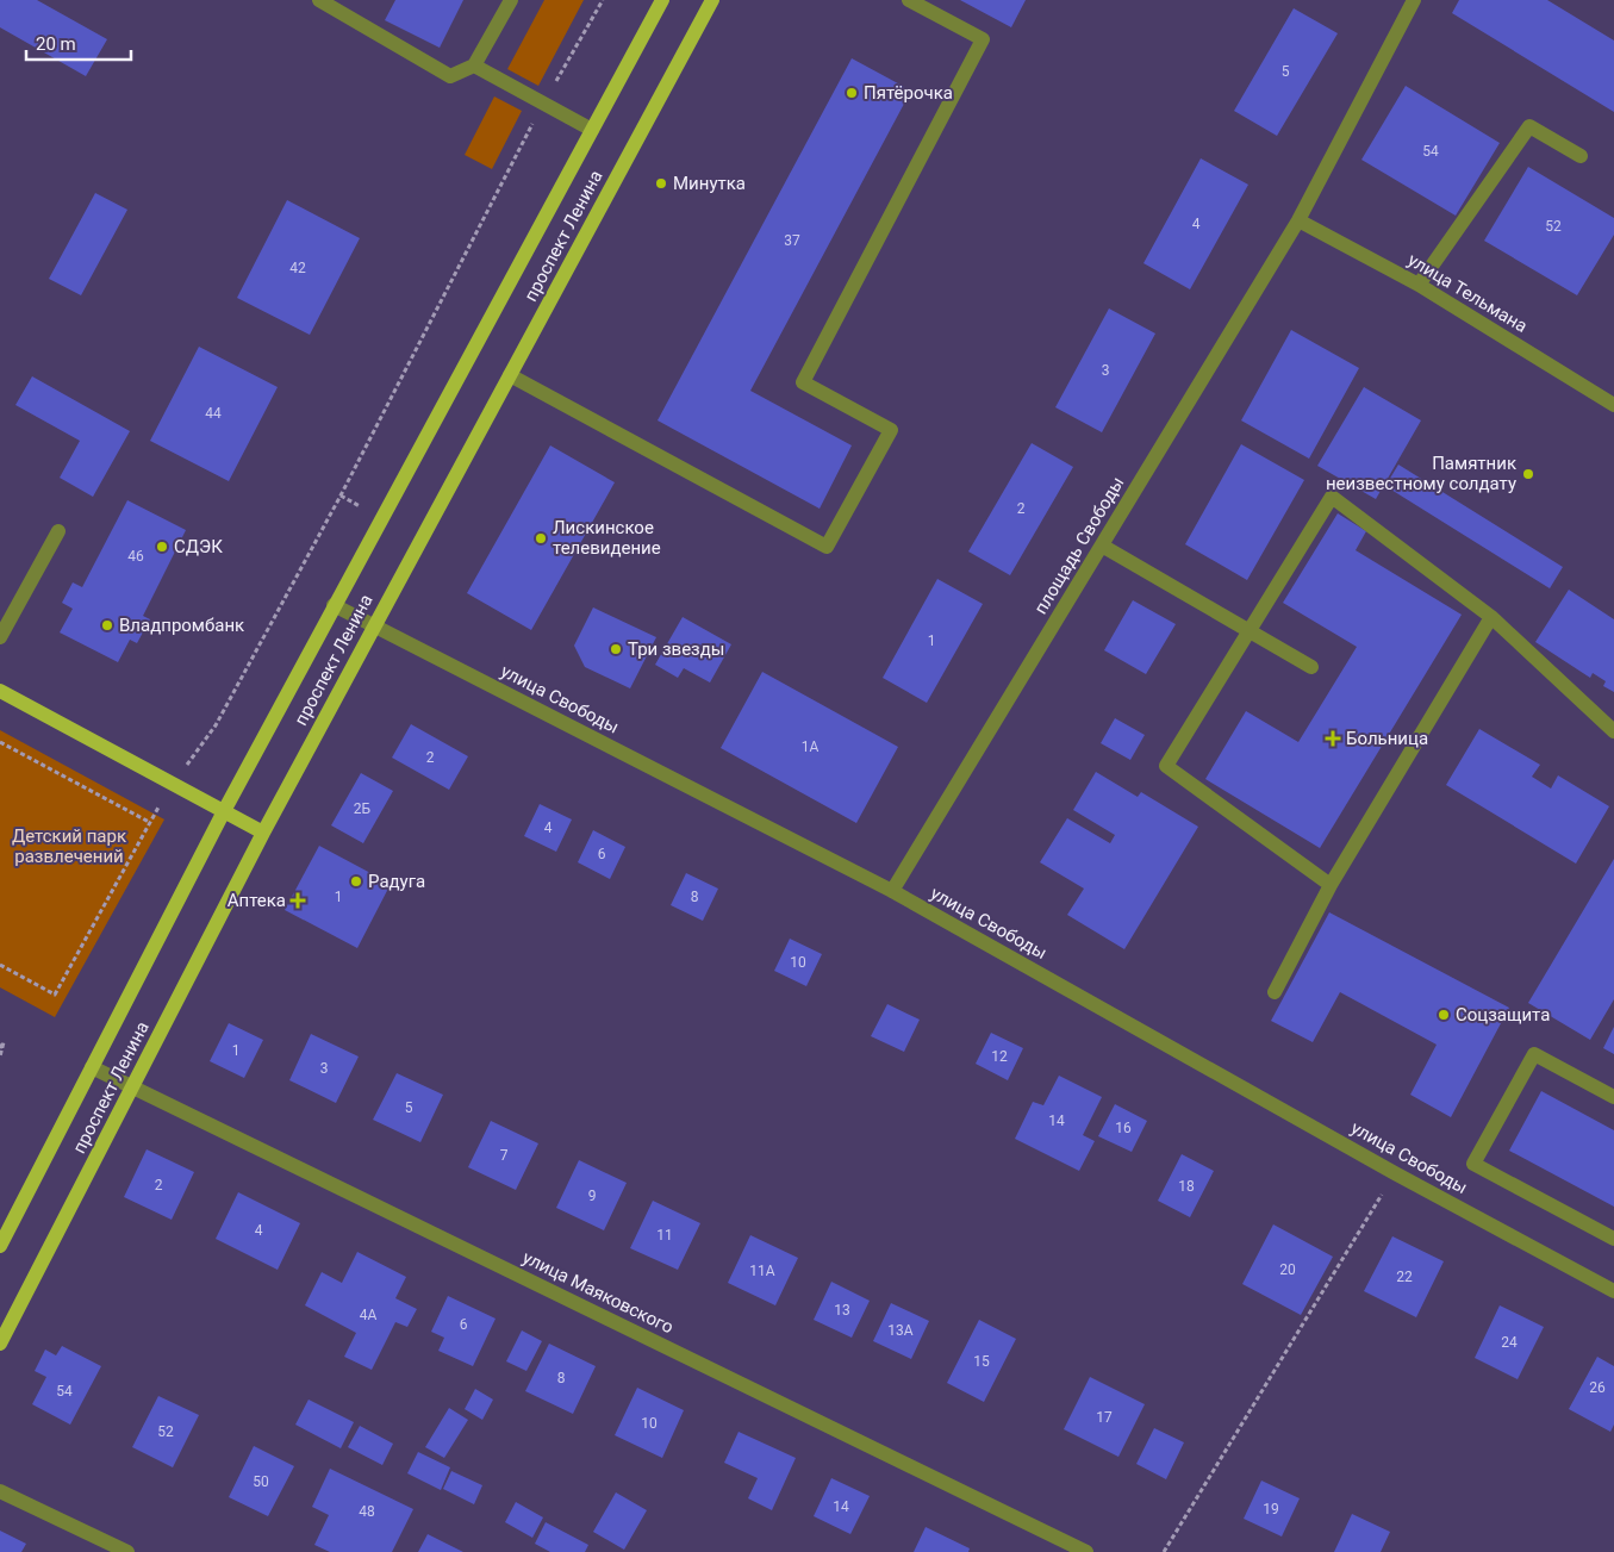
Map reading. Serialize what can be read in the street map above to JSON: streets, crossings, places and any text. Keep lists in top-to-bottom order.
{
  "streets": {
    "main road": ["проспект Ленина"],
    "street": [
      "улица Тельмана",
      "площадь Свободы",
      "улица Свободы",
      "улица Маяковского"
    ]
  },
  "crossings": [
    ["проспект Ленина", "улица Свободы"],
    ["проспект Ленина", "улица Маяковского"],
    ["улица Тельмана", "площадь Свободы"],
    ["площадь Свободы", "улица Свободы"]
  ],
  "parks": ["Детский парк развлечений"],
  "places": {
    "other": [
      "Пятёрочка",
      "Минутка",
      "Памятник неизвестному солдату",
      "Лискинское телевидение",
      "СДЭК",
      "Владпромбанк",
      "Три звезды",
      "Радуга",
      "Соцзащита"
    ],
    "health": ["Больница", "Аптека"]
  },
  "house_numbers": [
    "5",
    "54",
    "4",
    "52",
    "37",
    "42",
    "3",
    "44",
    "2",
    "46",
    "1",
    "1А",
    "2",
    "2Б",
    "4",
    "6",
    "1",
    "8",
    "10",
    "1",
    "12",
    "3",
    "5",
    "14",
    "16",
    "7",
    "2",
    "18",
    "9",
    "4",
    "11",
    "20",
    "11А",
    "22",
    "13",
    "4А",
    "6",
    "13А",
    "24",
    "15",
    "8",
    "26",
    "54",
    "17",
    "10",
    "52",
    "50",
    "14",
    "19",
    "48"
  ],
  "scale_bar": "20 m"
}
